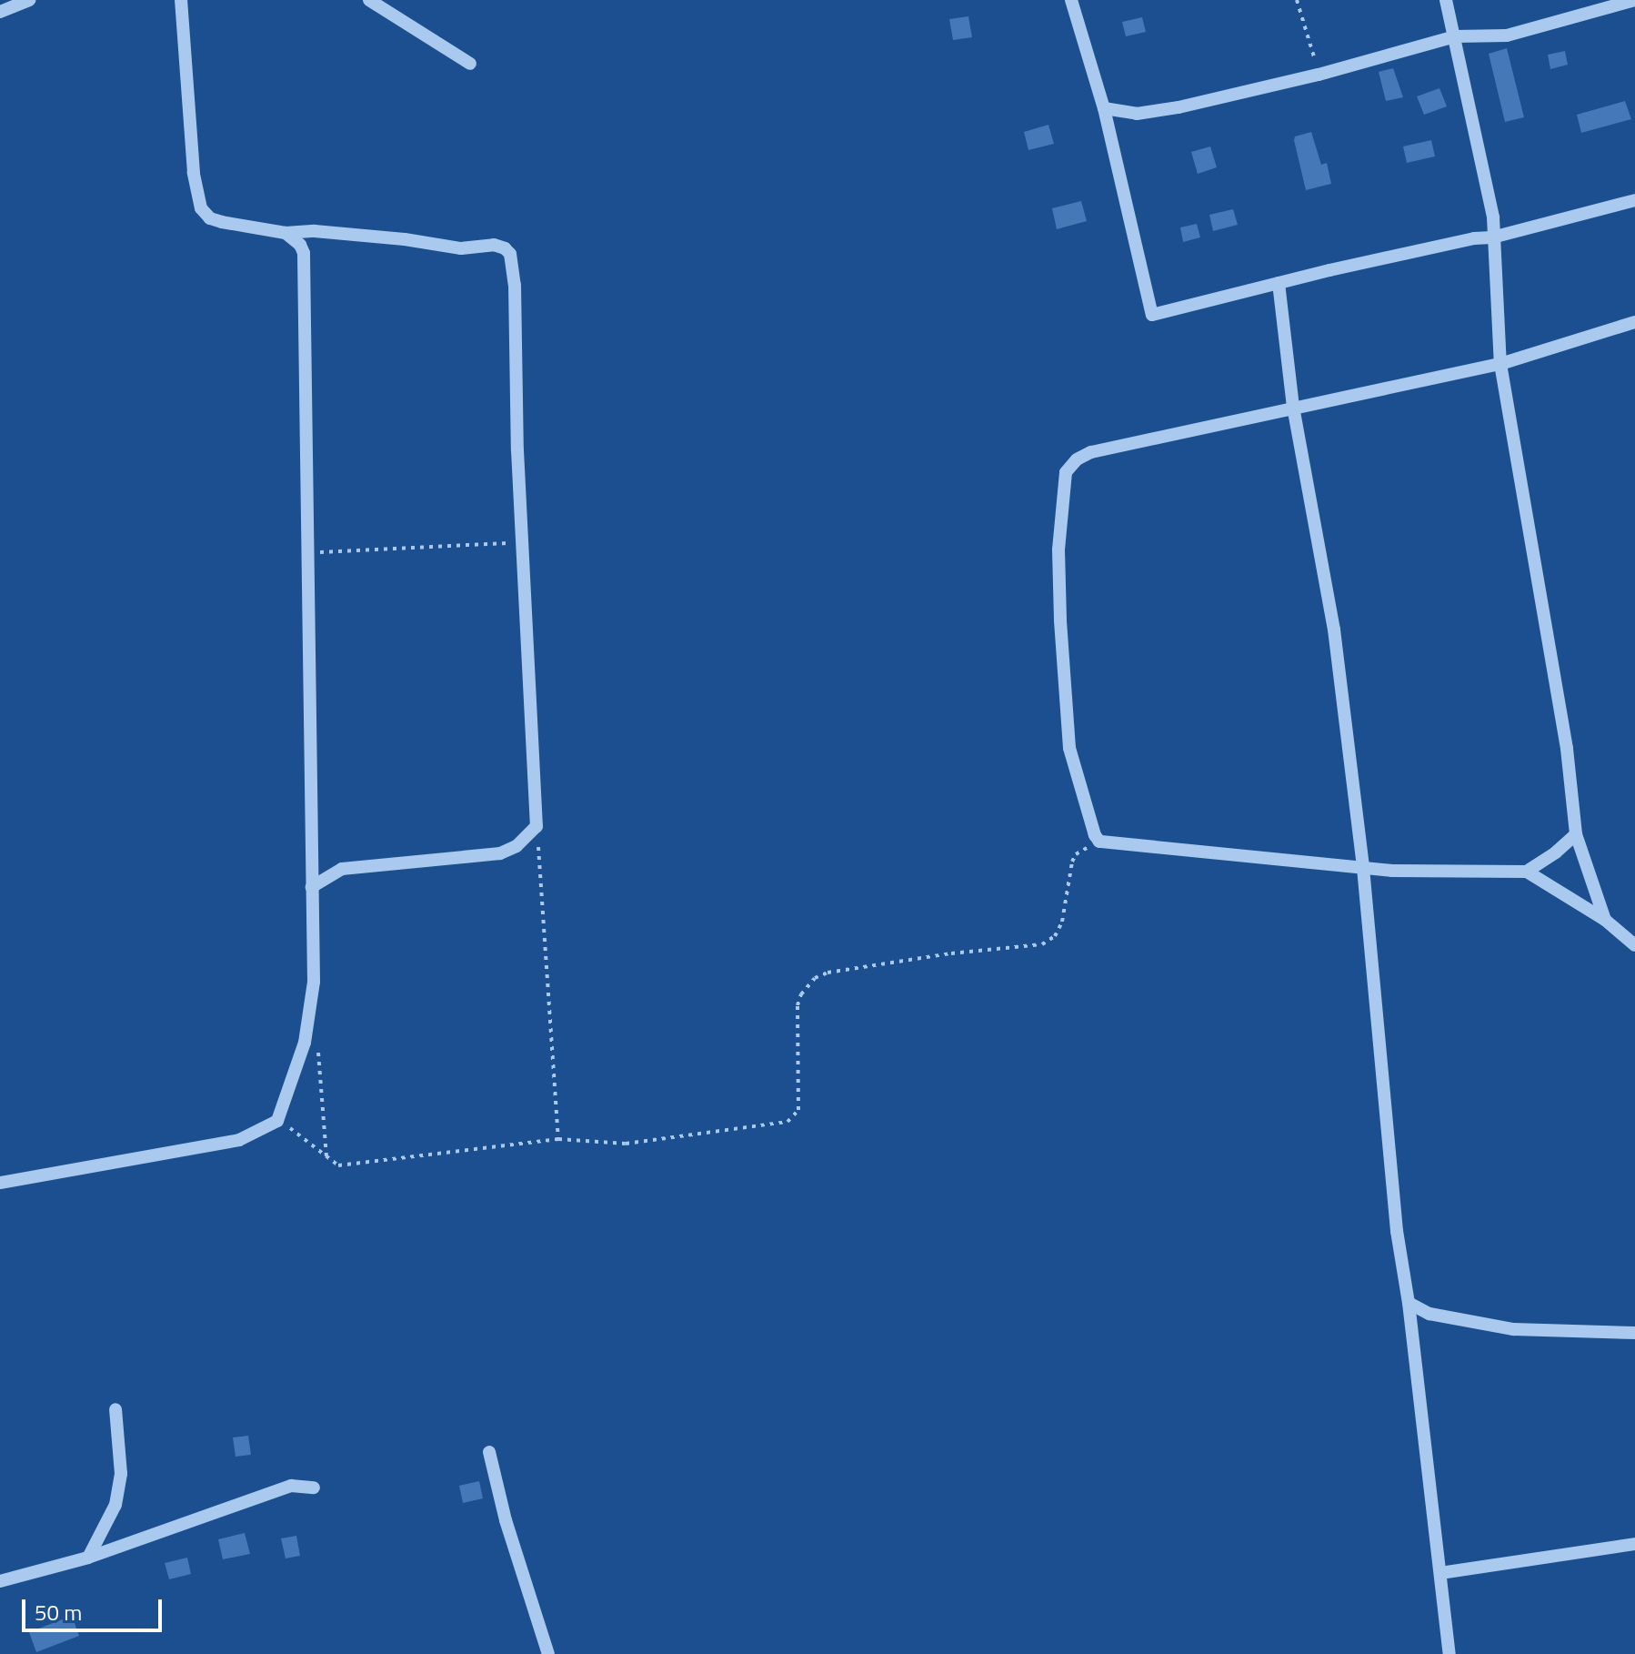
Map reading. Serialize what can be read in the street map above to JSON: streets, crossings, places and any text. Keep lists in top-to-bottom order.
{
  "scale_bar": "50 m"
}
